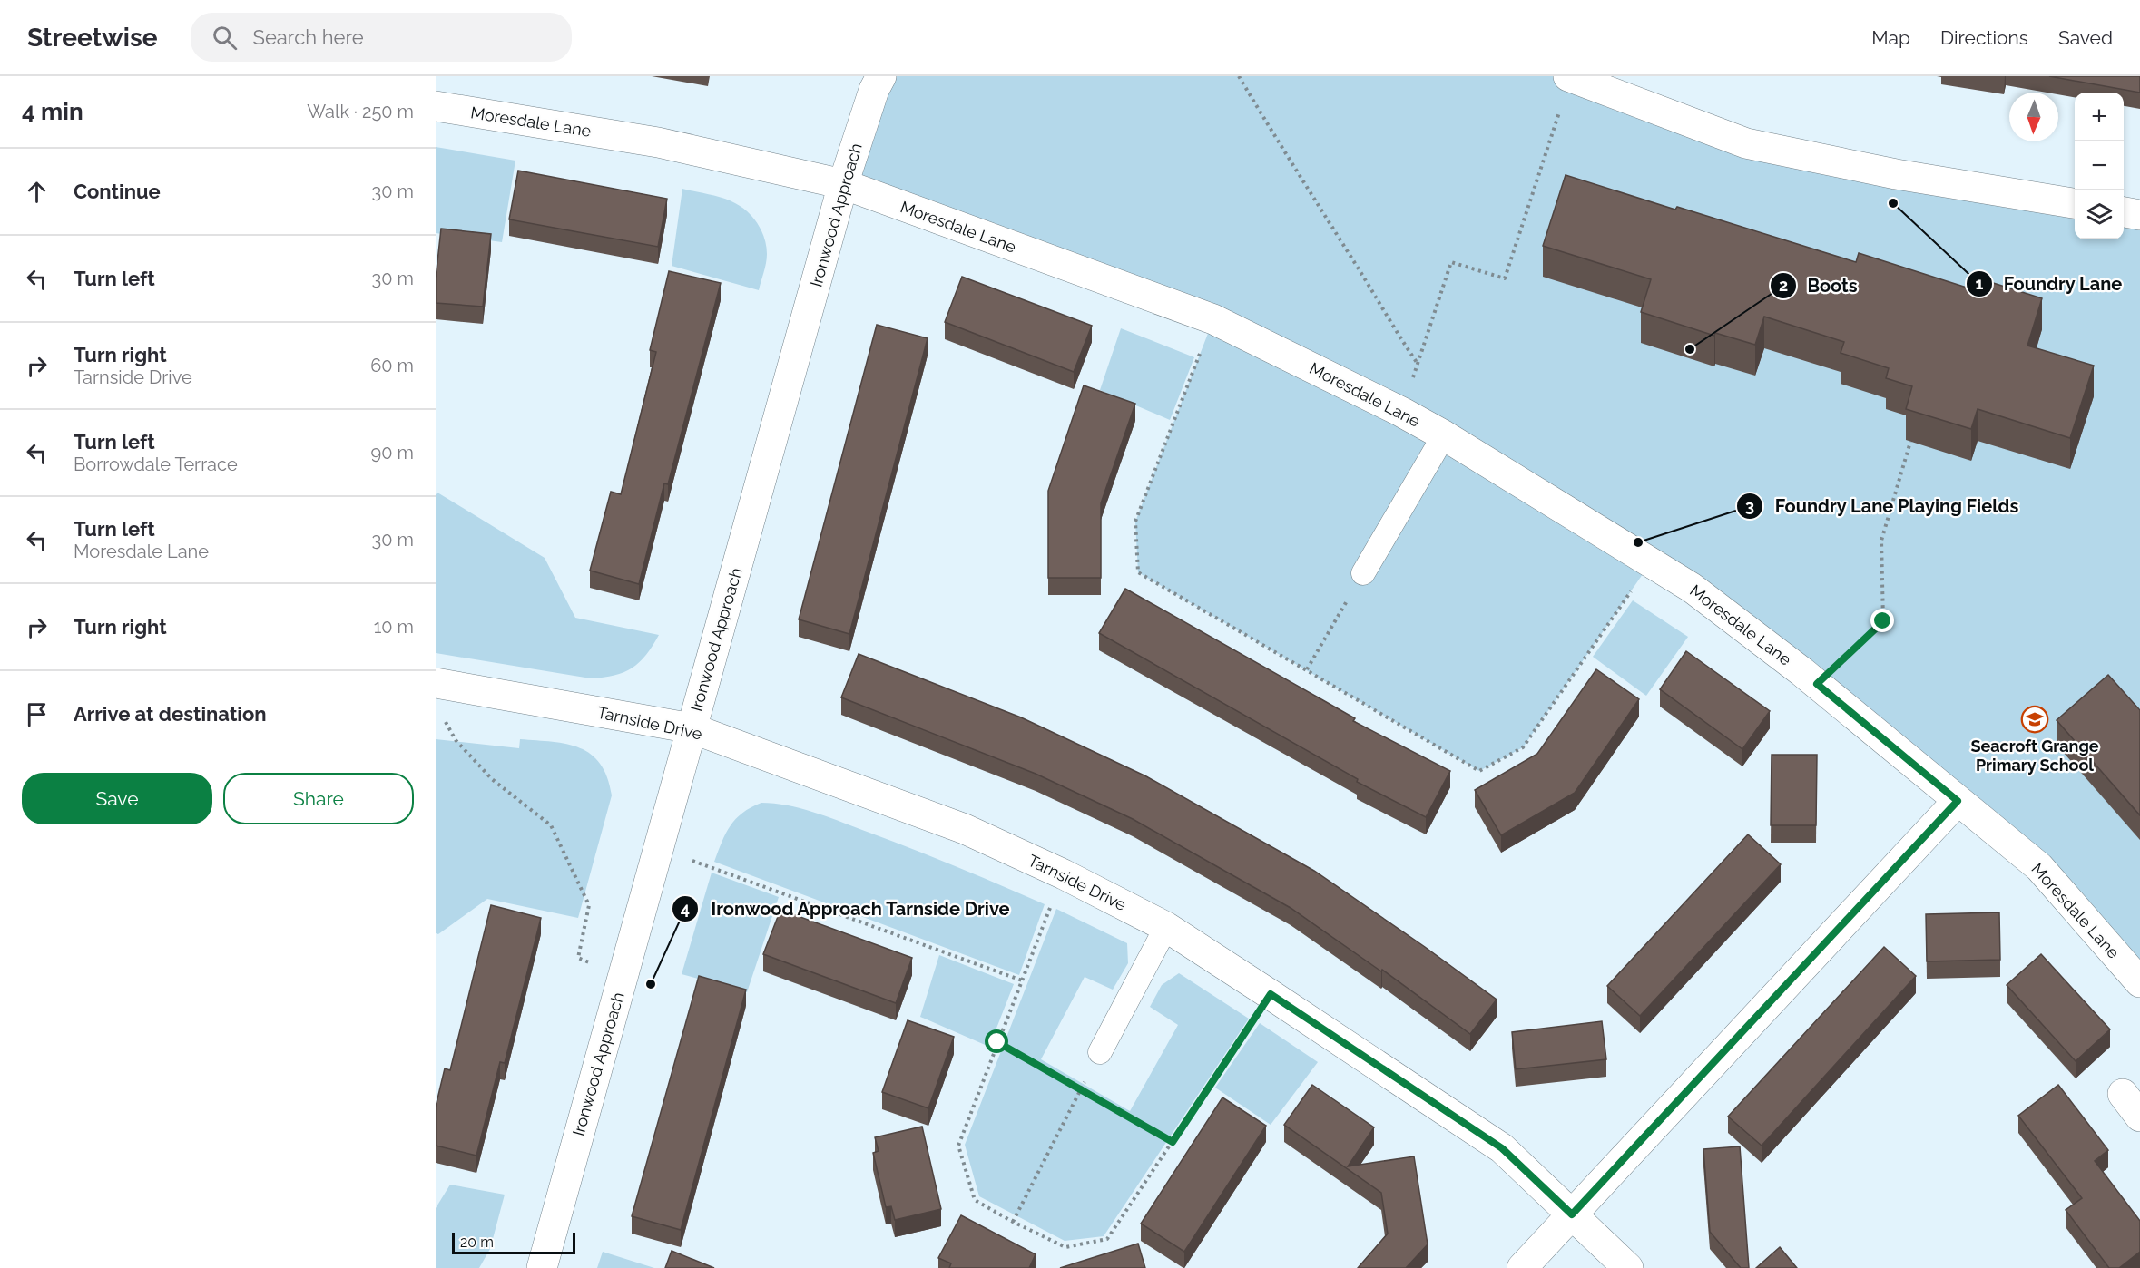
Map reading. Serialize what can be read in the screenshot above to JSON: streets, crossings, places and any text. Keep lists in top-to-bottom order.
{
  "streets": {
    "street": ["Moresdale Lane", "Ironwood Approach", "Tarnside Drive"]
  },
  "crossings": [
    ["Moresdale Lane", "Ironwood Approach"],
    ["Ironwood Approach", "Tarnside Drive"]
  ],
  "places": {
    "other": [
      "Foundry Lane",
      "Boots",
      "Foundry Lane Playing Fields",
      "Ironwood Approach Tarnside Drive"
    ],
    "school or university": ["Seacroft Grange Primary School"]
  },
  "scale_bar": "20 m",
  "north": "bottom",
  "page": {
    "header": "Streetwise",
    "search": "Search here",
    "nav": ["Map", "Directions", "Saved"],
    "heading": ["4 min", "Walk · 250 m"],
    "map_buttons": ["+", "−"],
    "list": [
      ["Continue", "30 m"],
      ["Turn left", "30 m"],
      ["Turn right", "Tarnside Drive", "60 m"],
      ["Turn left", "Borrowdale Terrace", "90 m"],
      ["Turn left", "Moresdale Lane", "30 m"],
      ["Turn right", "10 m"],
      "Arrive at destination"
    ],
    "buttons": ["Save", "Share"],
    "scale": "20 m"
  }
}
